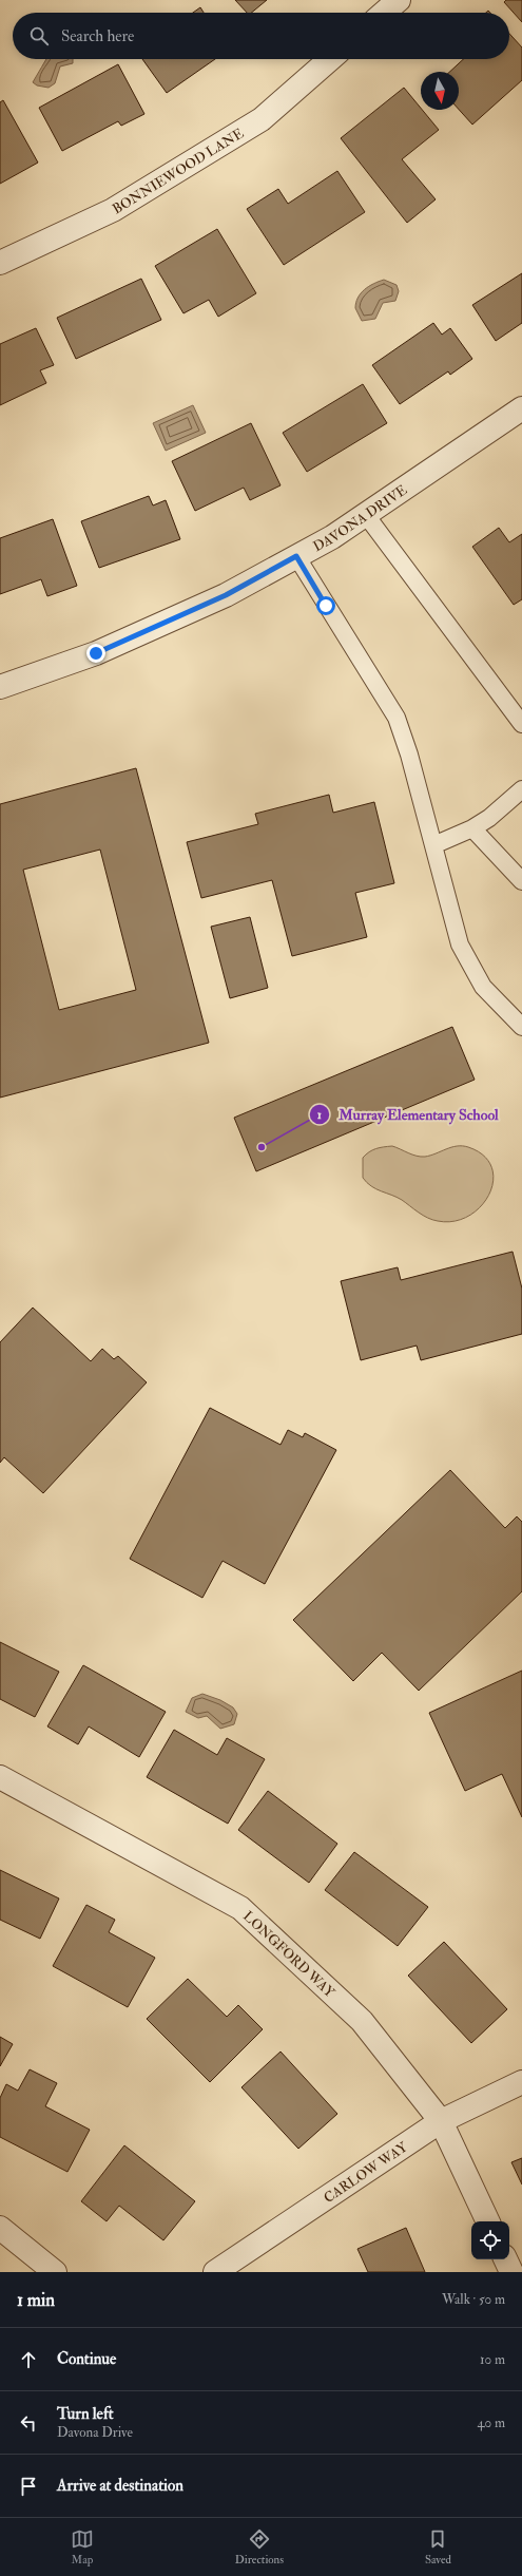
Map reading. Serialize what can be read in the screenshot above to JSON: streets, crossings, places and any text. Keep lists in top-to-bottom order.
{
  "streets": {
    "street": [
      "BONNIEWOOD LANE",
      "DAVONA DRIVE",
      "LONGFORD WAY",
      "CARLOW WAY"
    ]
  },
  "crossings": [
    ["LONGFORD WAY", "CARLOW WAY"]
  ],
  "places": ["Murray Elementary School"],
  "north": "bottom",
  "page": {
    "search": "Search here",
    "heading": ["1 min", "Walk · 50 m"],
    "list": [
      ["Continue", "10 m"],
      ["Turn left", "Davona Drive", "40 m"],
      "Arrive at destination"
    ],
    "nav": ["Map", "Directions", "Saved"]
  }
}
